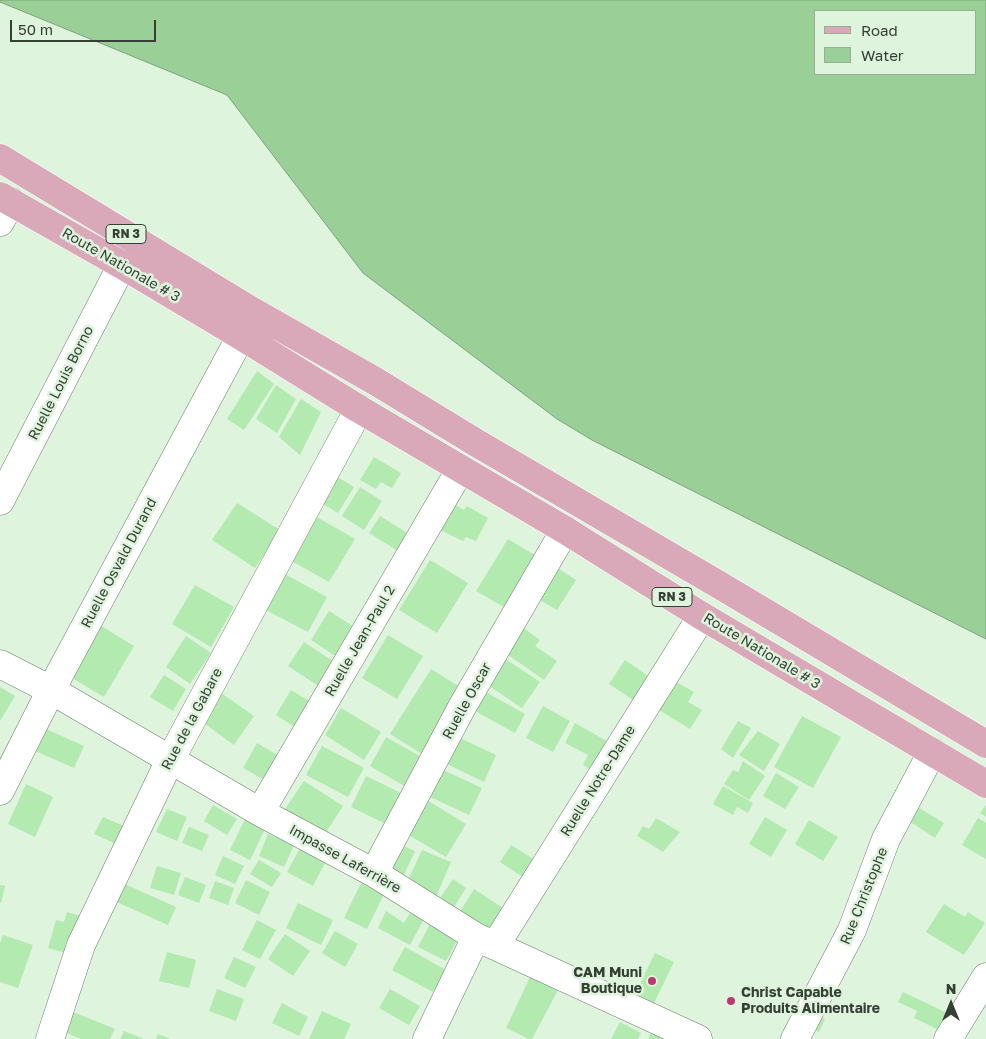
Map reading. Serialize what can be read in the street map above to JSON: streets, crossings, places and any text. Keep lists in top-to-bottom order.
{
  "streets": {
    "main road": ["RN 3", "Route Nationale # 3"],
    "street": [
      "Ruelle Louis Borno",
      "Ruelle Osvald Durand",
      "Ruelle Jean-Paul 2",
      "Ruelle Oscar",
      "Rue de la Gabare",
      "Ruelle Notre-Dame",
      "Impasse Laferrière",
      "Rue Christophe"
    ]
  },
  "crossings": [
    ["RN 3", "Route Nationale # 3"],
    ["RN 3", "Ruelle Osvald Durand"],
    ["RN 3", "Rue de la Gabare"],
    ["Route Nationale # 3", "Ruelle Louis Borno"],
    ["Route Nationale # 3", "Ruelle Osvald Durand"],
    ["Route Nationale # 3", "Ruelle Jean-Paul 2"],
    ["Route Nationale # 3", "Ruelle Oscar"],
    ["Route Nationale # 3", "Rue de la Gabare"],
    ["Route Nationale # 3", "Ruelle Notre-Dame"],
    ["Route Nationale # 3", "Rue Christophe"],
    ["Ruelle Osvald Durand", "Impasse Laferrière"],
    ["Ruelle Jean-Paul 2", "Impasse Laferrière"],
    ["Ruelle Oscar", "Impasse Laferrière"],
    ["Rue de la Gabare", "Impasse Laferrière"],
    ["Ruelle Notre-Dame", "Impasse Laferrière"]
  ],
  "places": ["CAM Muni Boutique", "Christ Capable Produits Alimentaire"],
  "legend": ["Road", "Water"],
  "scale_bar": "50 m",
  "north": "top"
}
